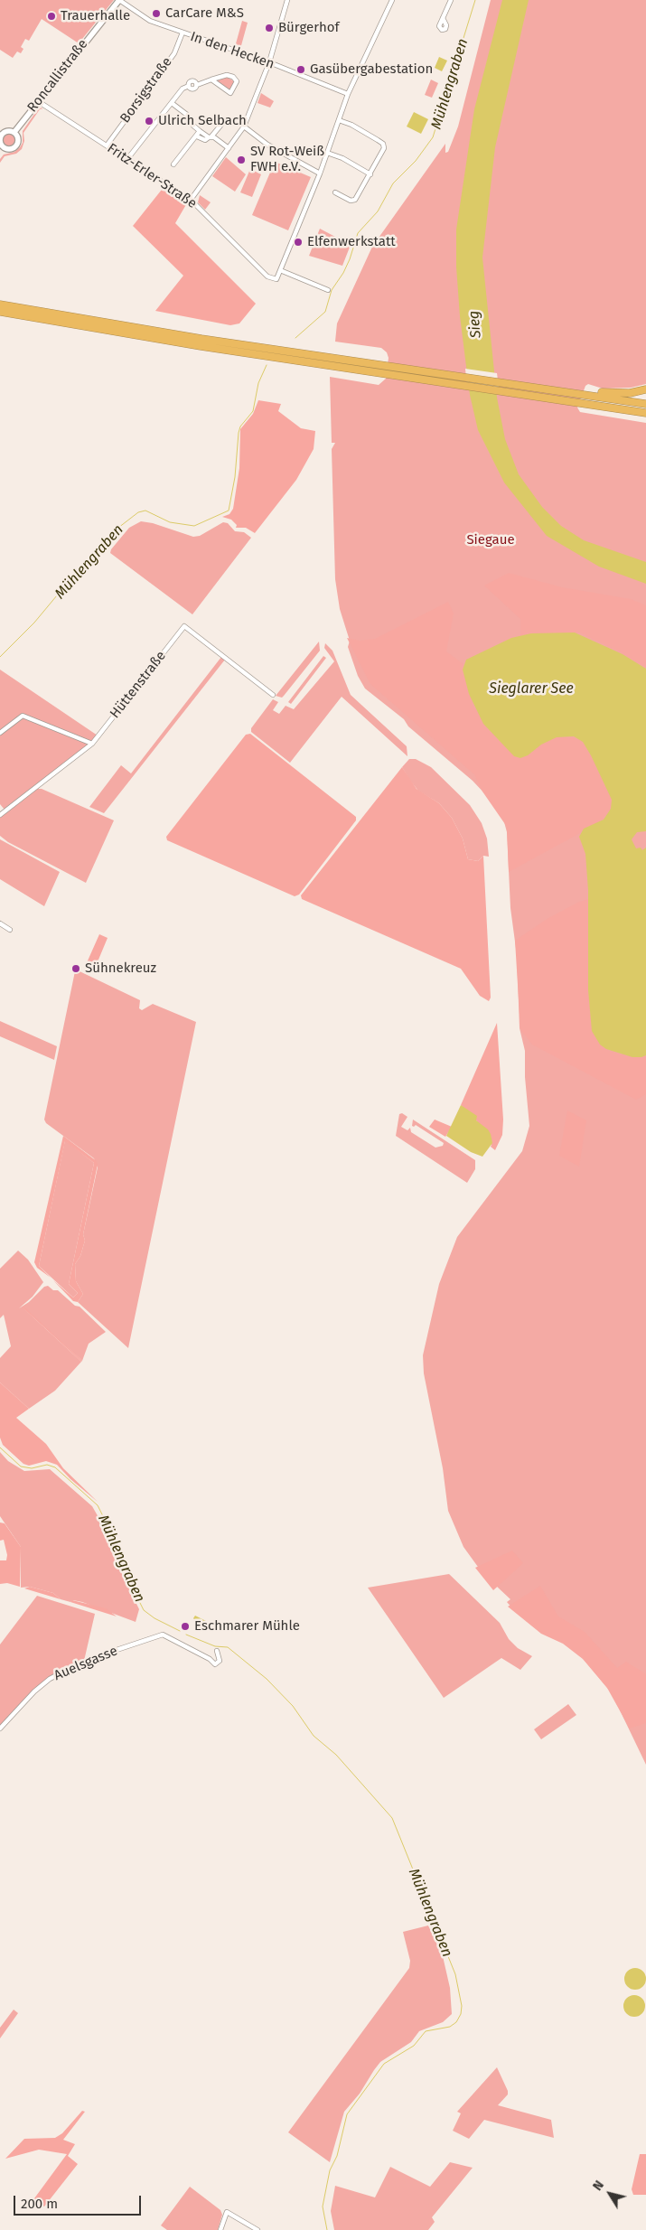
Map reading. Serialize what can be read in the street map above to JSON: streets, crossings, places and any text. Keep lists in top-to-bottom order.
{
  "streets": {
    "street": [
      "In den Hecken",
      "Roncallistraße",
      "Borsigstraße",
      "Fritz-Erler-Straße",
      "Hüttenstraße",
      "Auelsgasse"
    ]
  },
  "crossings": [
    ["In den Hecken", "Roncallistraße"],
    ["In den Hecken", "Borsigstraße"],
    ["Roncallistraße", "Fritz-Erler-Straße"],
    ["Borsigstraße", "Fritz-Erler-Straße"]
  ],
  "water": ["Mühlengraben", "Sieg", "Sieglarer See"],
  "parks": ["Siegaue"],
  "places": [
    "CarCare M&S",
    "Trauerhalle",
    "Bürgerhof",
    "Gasübergabestation",
    "Ulrich Selbach",
    "SV Rot-Weiß FWH e.V.",
    "Elfenwerkstatt",
    "Sühnekreuz",
    "Eschmarer Mühle"
  ],
  "scale_bar": "200 m",
  "north": "top left"
}
